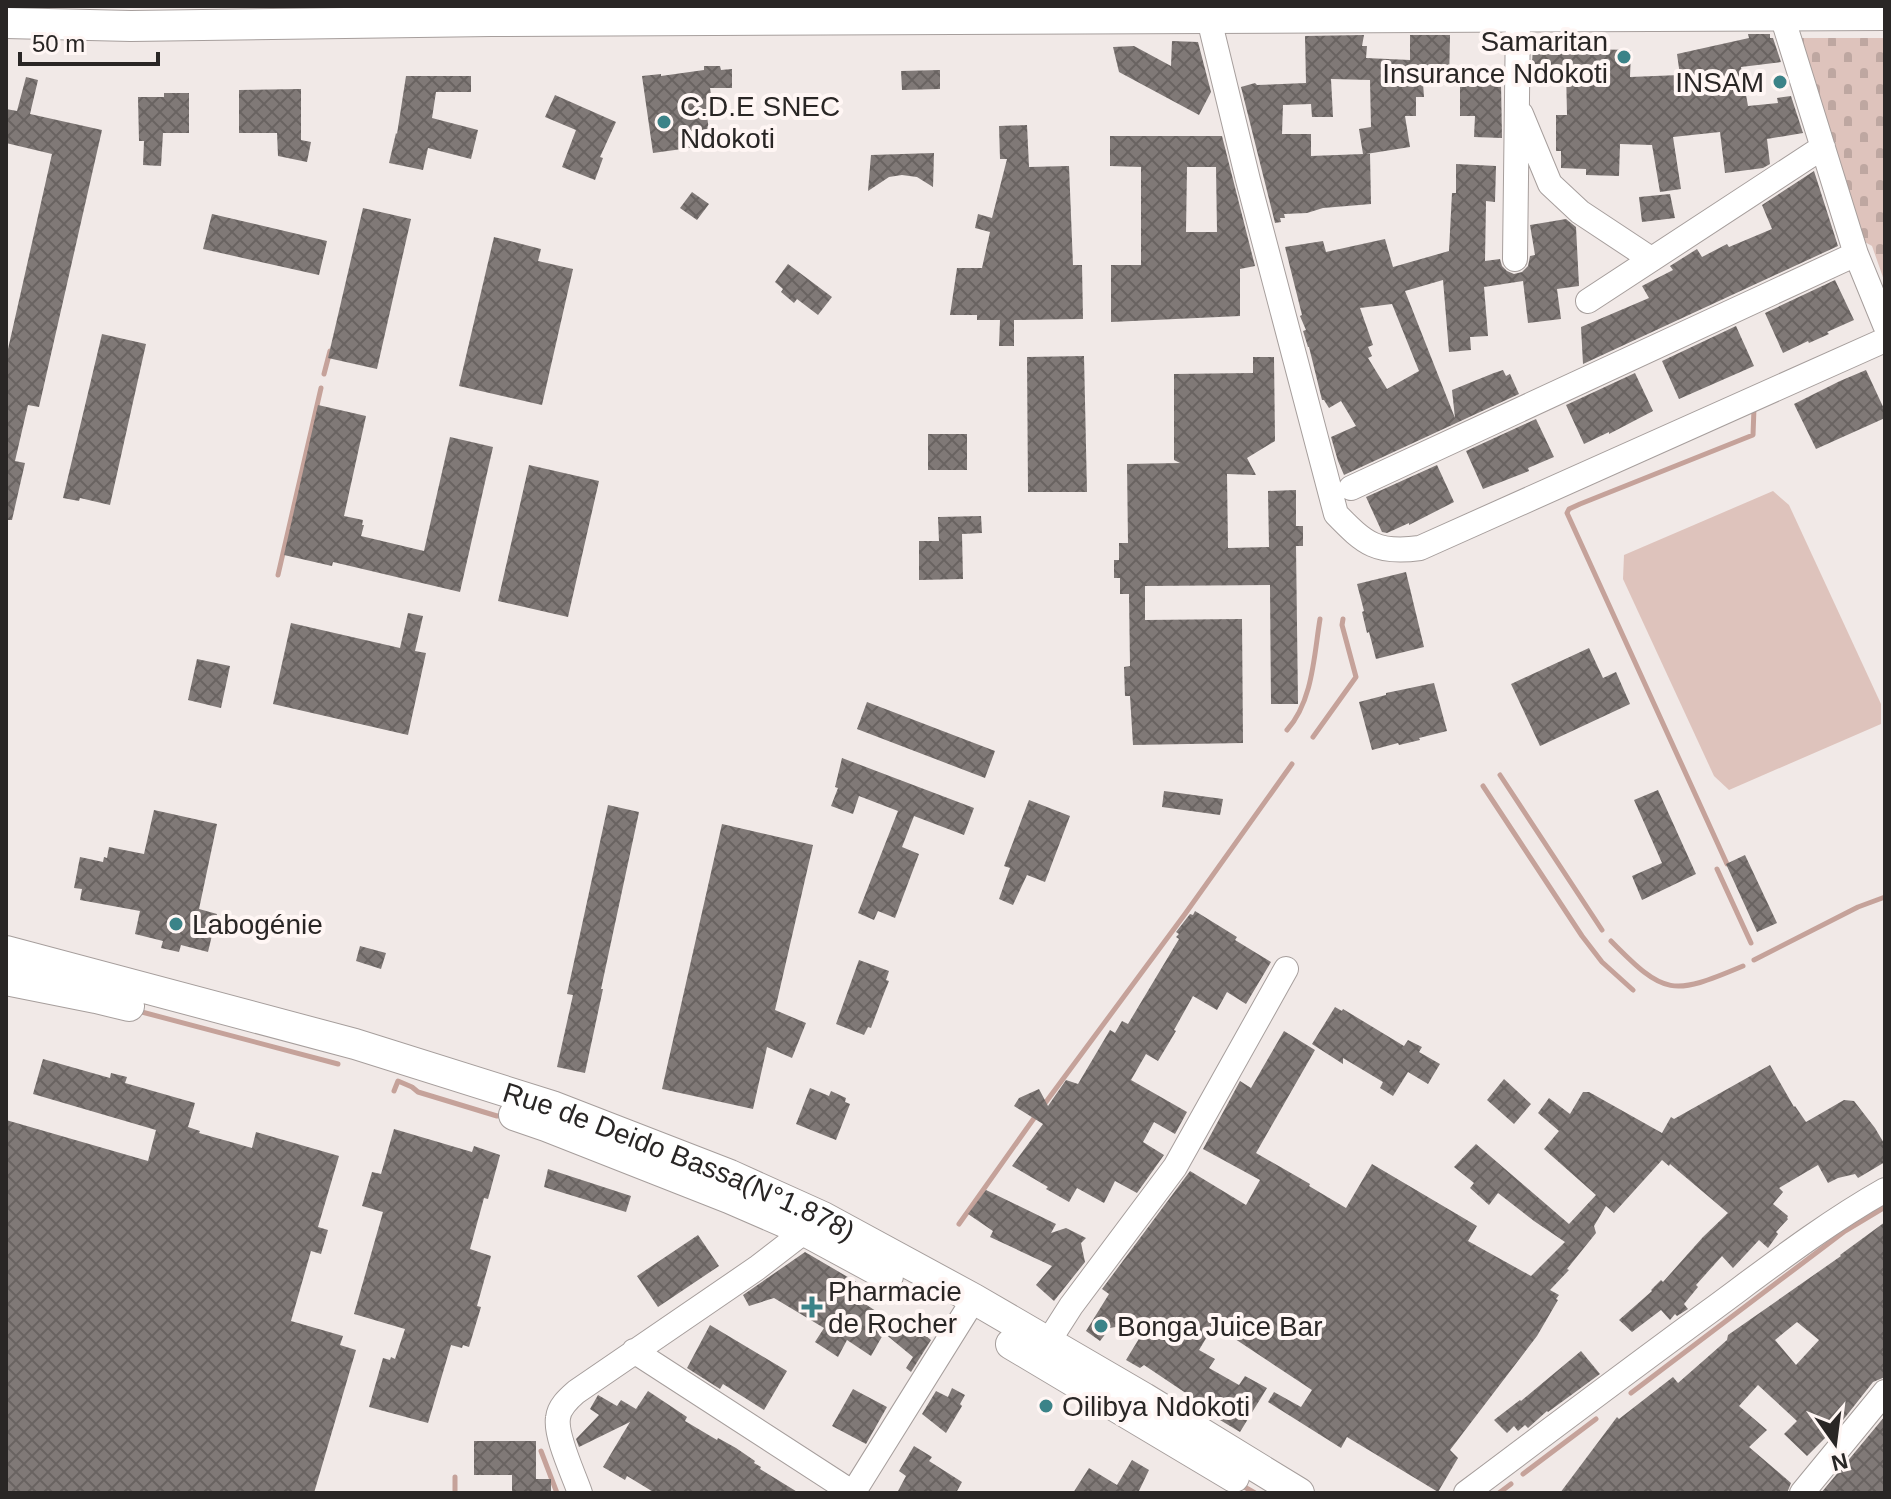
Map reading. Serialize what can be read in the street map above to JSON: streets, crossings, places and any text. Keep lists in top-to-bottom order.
{
  "streets": {
    "main road": ["Rue de Deido Bassa(N°1.878)"]
  },
  "places": {
    "other": [
      "Samaritan Insurance Ndokoti",
      "INSAM",
      "C.D.E SNEC Ndokoti",
      "Labogénie",
      "Bonga Juice Bar",
      "Oilibya Ndokoti"
    ],
    "health": ["Pharmacie de Rocher"]
  },
  "scale_bar": "50 m",
  "north": "bottom"
}
